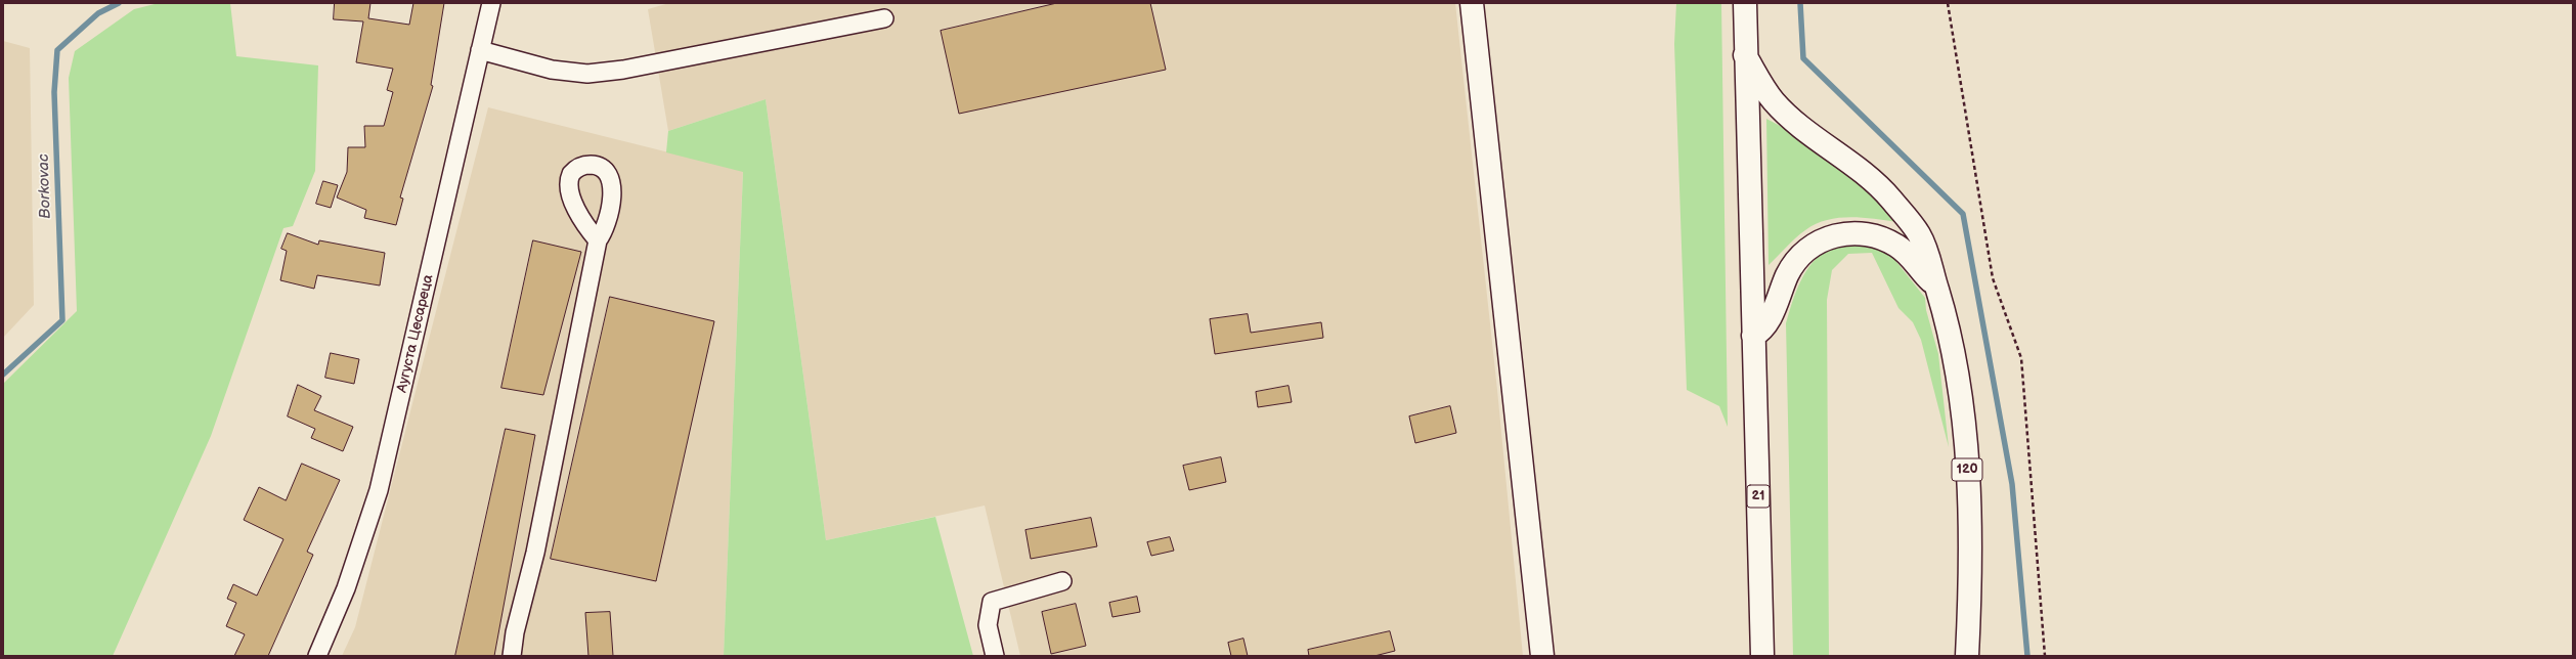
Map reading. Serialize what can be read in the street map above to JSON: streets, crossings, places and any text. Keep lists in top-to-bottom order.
{
  "streets": {
    "main road": ["120", "21"],
    "street": ["Аугуста Цесареца"]
  },
  "crossings": [
    ["120", "21"]
  ],
  "water": ["Borkovac"]
}
